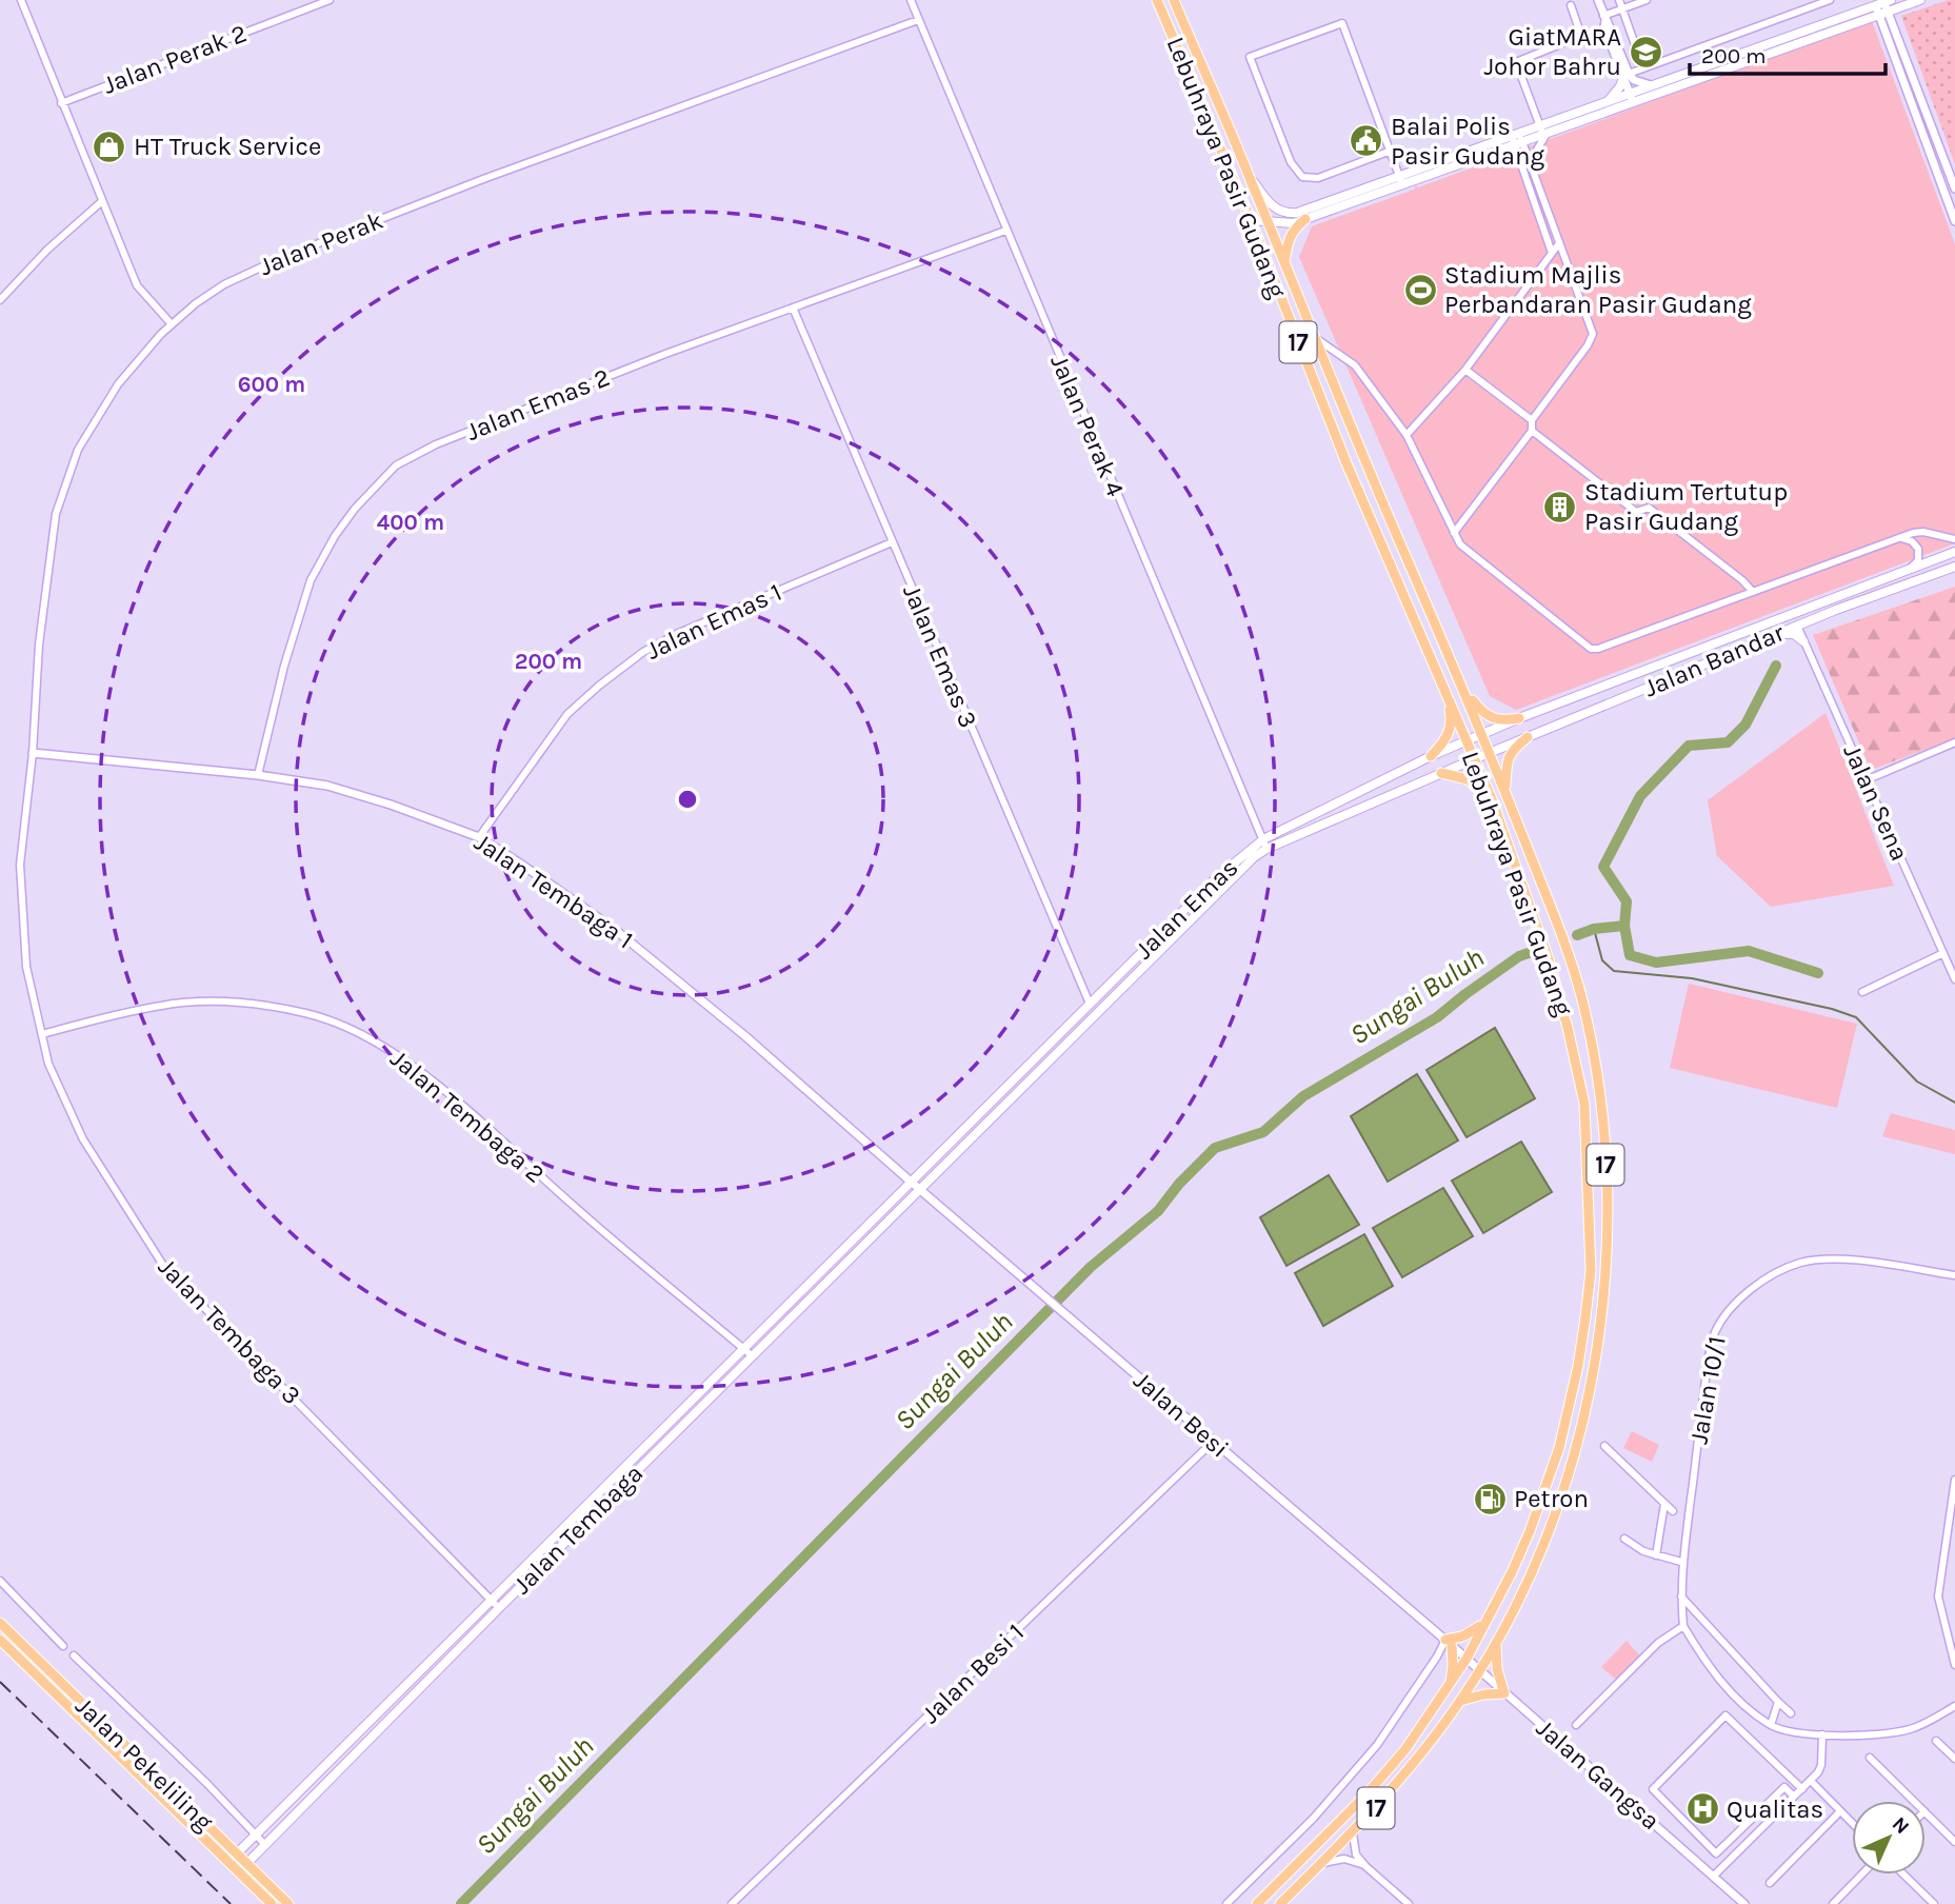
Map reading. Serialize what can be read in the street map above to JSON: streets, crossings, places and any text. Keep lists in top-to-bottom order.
{
  "streets": {
    "main road": [
      "Lebuhraya Pasir Gudang",
      "17",
      "Jalan Bandar",
      "Jalan Emas",
      "Jalan Tembaga",
      "Jalan Pekeliling"
    ],
    "street": [
      "Jalan Perak 2",
      "Jalan Perak",
      "Jalan Emas 2",
      "Jalan Perak 4",
      "Jalan Emas 1",
      "Jalan Emas 3",
      "Jalan Sena",
      "Jalan Tembaga 1",
      "Jalan Tembaga 2",
      "Jalan Tembaga 3",
      "Jalan 10/1",
      "Jalan Besi",
      "Jalan Besi 1",
      "Jalan Gangsa"
    ]
  },
  "crossings": [
    ["Lebuhraya Pasir Gudang", "Jalan Bandar"],
    ["Lebuhraya Pasir Gudang", "Jalan Emas"],
    ["Lebuhraya Pasir Gudang", "Jalan Gangsa"],
    ["Jalan Perak", "Jalan Perak 4"],
    ["Jalan Perak", "Jalan Tembaga 1"],
    ["Jalan Perak", "Jalan Tembaga 3"],
    ["Jalan Emas 2", "Jalan Perak 4"],
    ["Jalan Emas 2", "Jalan Emas 3"],
    ["Jalan Emas 2", "Jalan Tembaga 1"],
    ["Jalan Perak 4", "Jalan Emas"],
    ["Jalan Emas 1", "Jalan Emas 3"],
    ["Jalan Emas 1", "Jalan Tembaga 1"],
    ["Jalan Emas 3", "Jalan Emas"],
    ["Jalan Bandar", "Jalan Sena"],
    ["Jalan Bandar", "Jalan Emas"],
    ["Jalan Tembaga 1", "Jalan Emas"],
    ["Jalan Tembaga 1", "Jalan Tembaga 3"],
    ["Jalan Tembaga 1", "Jalan Besi"],
    ["Jalan Tembaga 1", "Jalan Tembaga"],
    ["Jalan Emas", "Jalan Besi"],
    ["Jalan Emas", "Jalan Tembaga"],
    ["Jalan Tembaga 2", "Jalan Tembaga 3"],
    ["Jalan Tembaga 2", "Jalan Tembaga"],
    ["Jalan Tembaga 3", "Jalan Tembaga"],
    ["Jalan Besi", "Jalan Tembaga"],
    ["Jalan Besi", "Jalan Besi 1"],
    ["Jalan Besi", "Jalan Gangsa"],
    ["Jalan Tembaga", "Jalan Pekeliling"]
  ],
  "water": ["Sungai Buluh"],
  "places": {
    "school or university": ["GiatMARA Johor Bahru"],
    "public building": ["Balai Polis Pasir Gudang"],
    "shop": ["HT Truck Service"],
    "sports": ["Stadium Majlis Perbandaran Pasir Gudang"],
    "building": ["Stadium Tertutup Pasir Gudang"],
    "fuel station": ["Petron"],
    "hospital": ["Qualitas"]
  },
  "scale_bar": "200 m",
  "north": "top right",
  "rings": ["600 m", "400 m", "200 m"]
}
